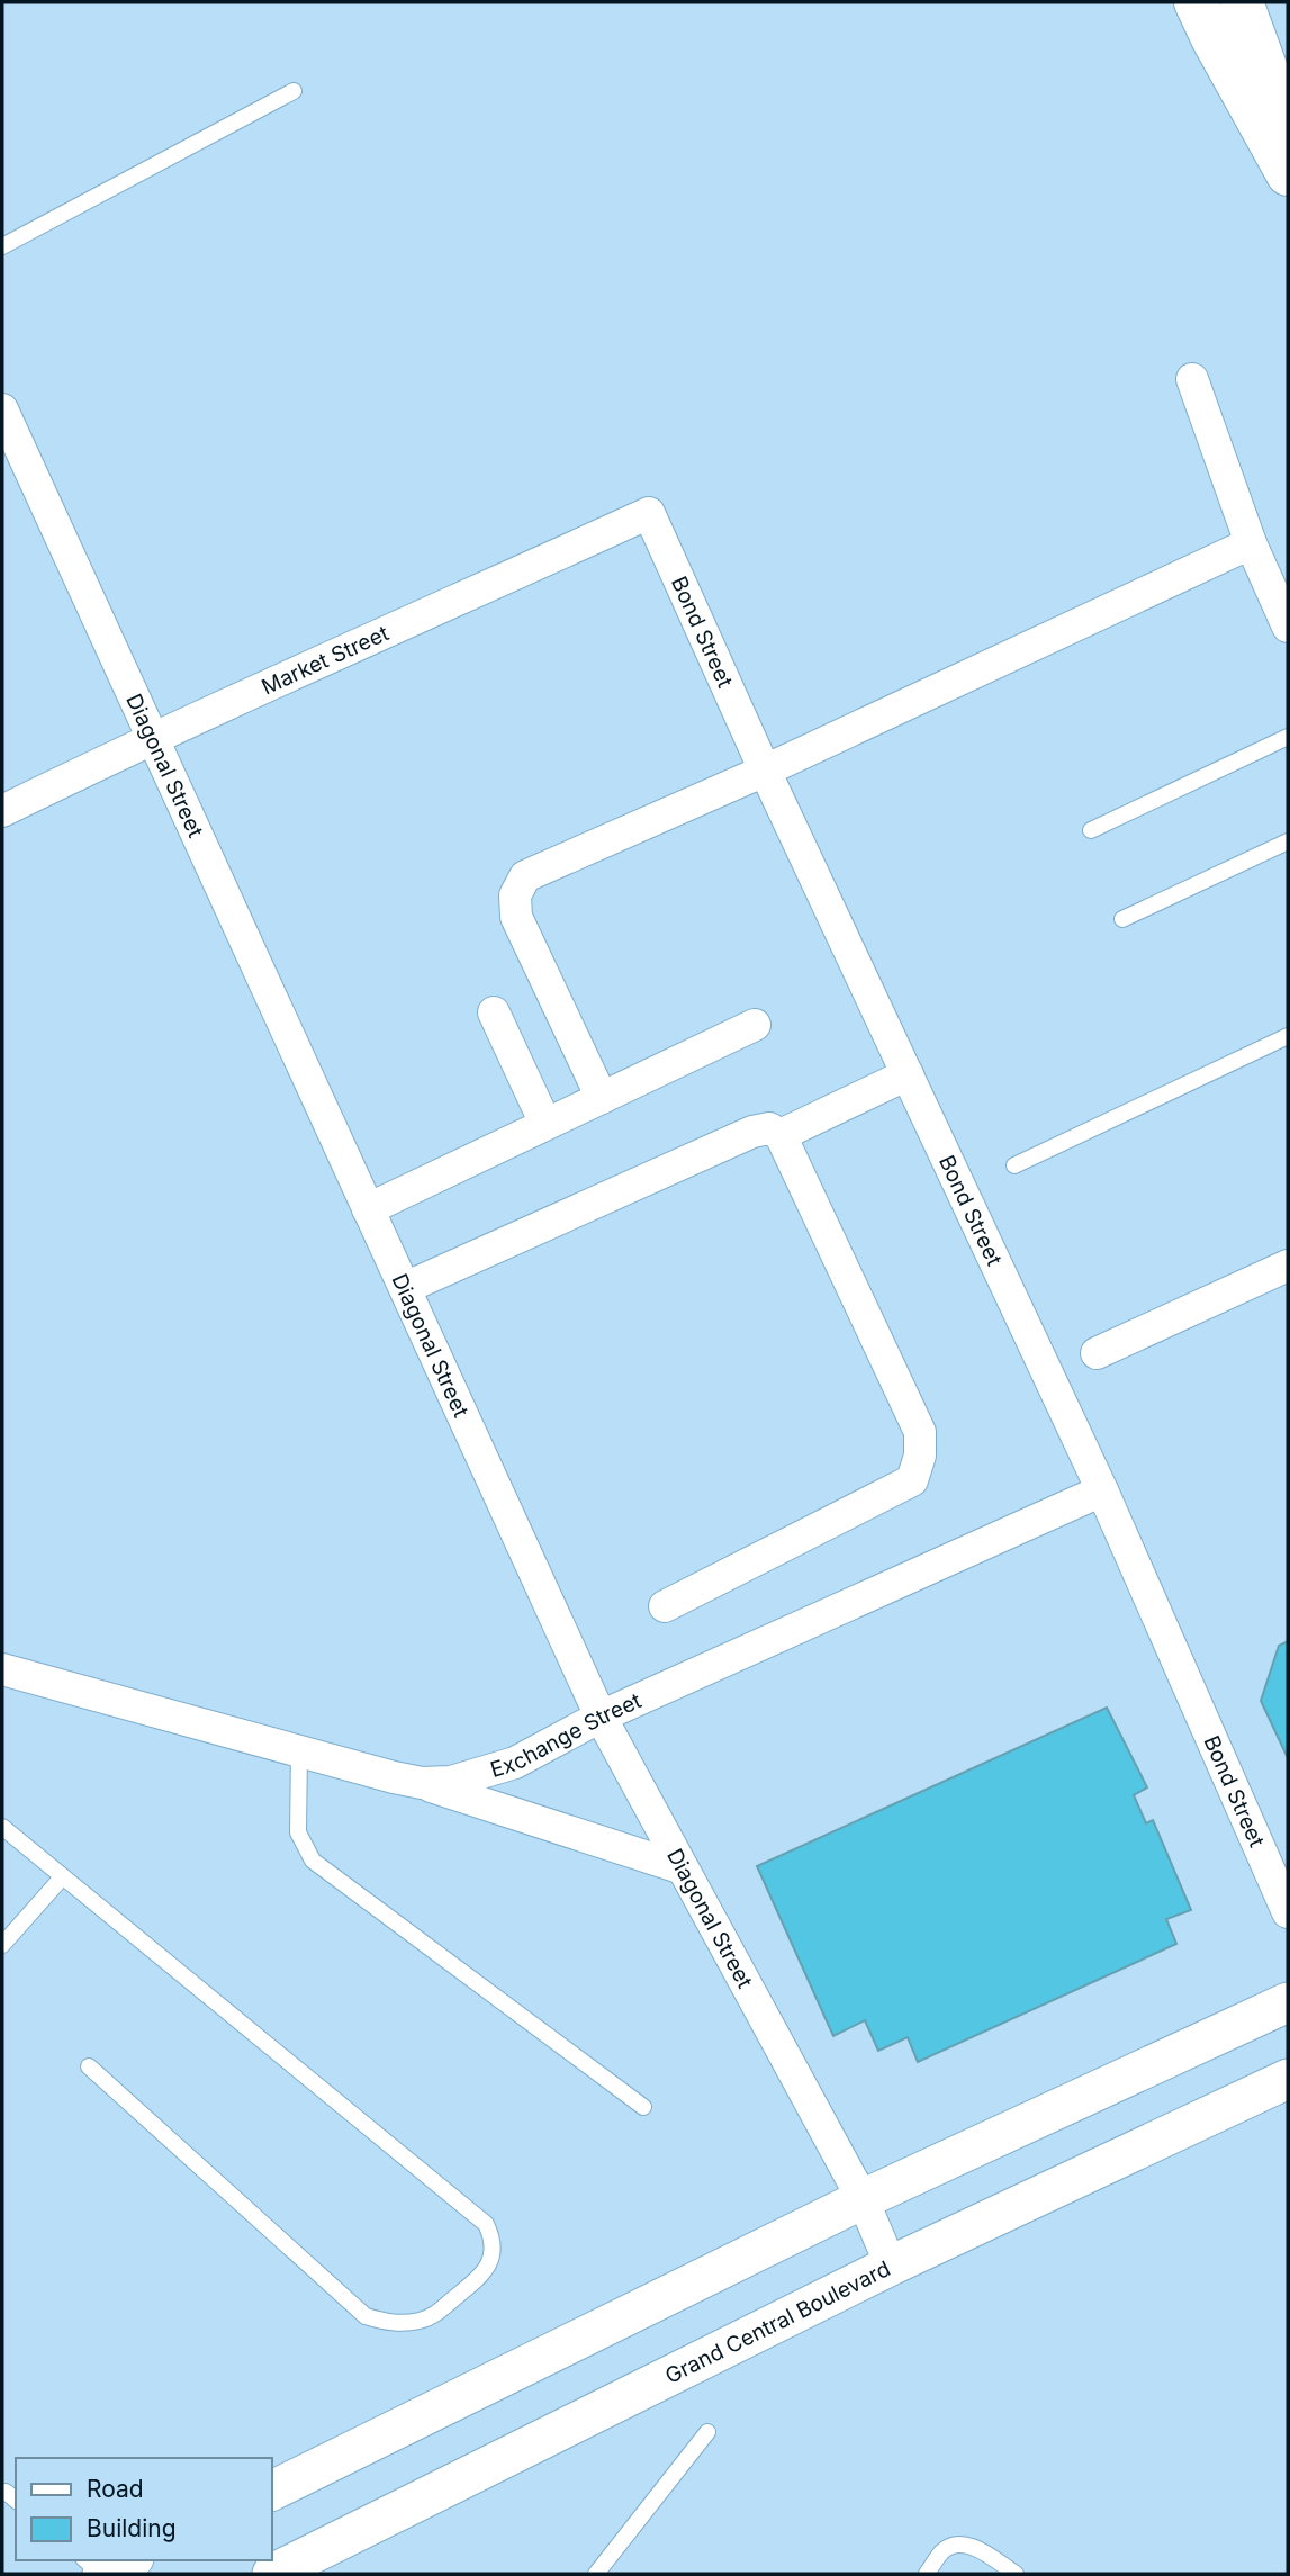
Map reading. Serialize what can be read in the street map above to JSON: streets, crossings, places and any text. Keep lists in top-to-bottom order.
{
  "streets": {
    "street": [
      "Bond Street",
      "Market Street",
      "Diagonal Street",
      "Exchange Street",
      "Grand Central Boulevard"
    ]
  },
  "crossings": [
    ["Bond Street", "Market Street"],
    ["Bond Street", "Exchange Street"],
    ["Market Street", "Diagonal Street"],
    ["Diagonal Street", "Exchange Street"],
    ["Diagonal Street", "Grand Central Boulevard"]
  ],
  "legend": ["Road", "Building"]
}
